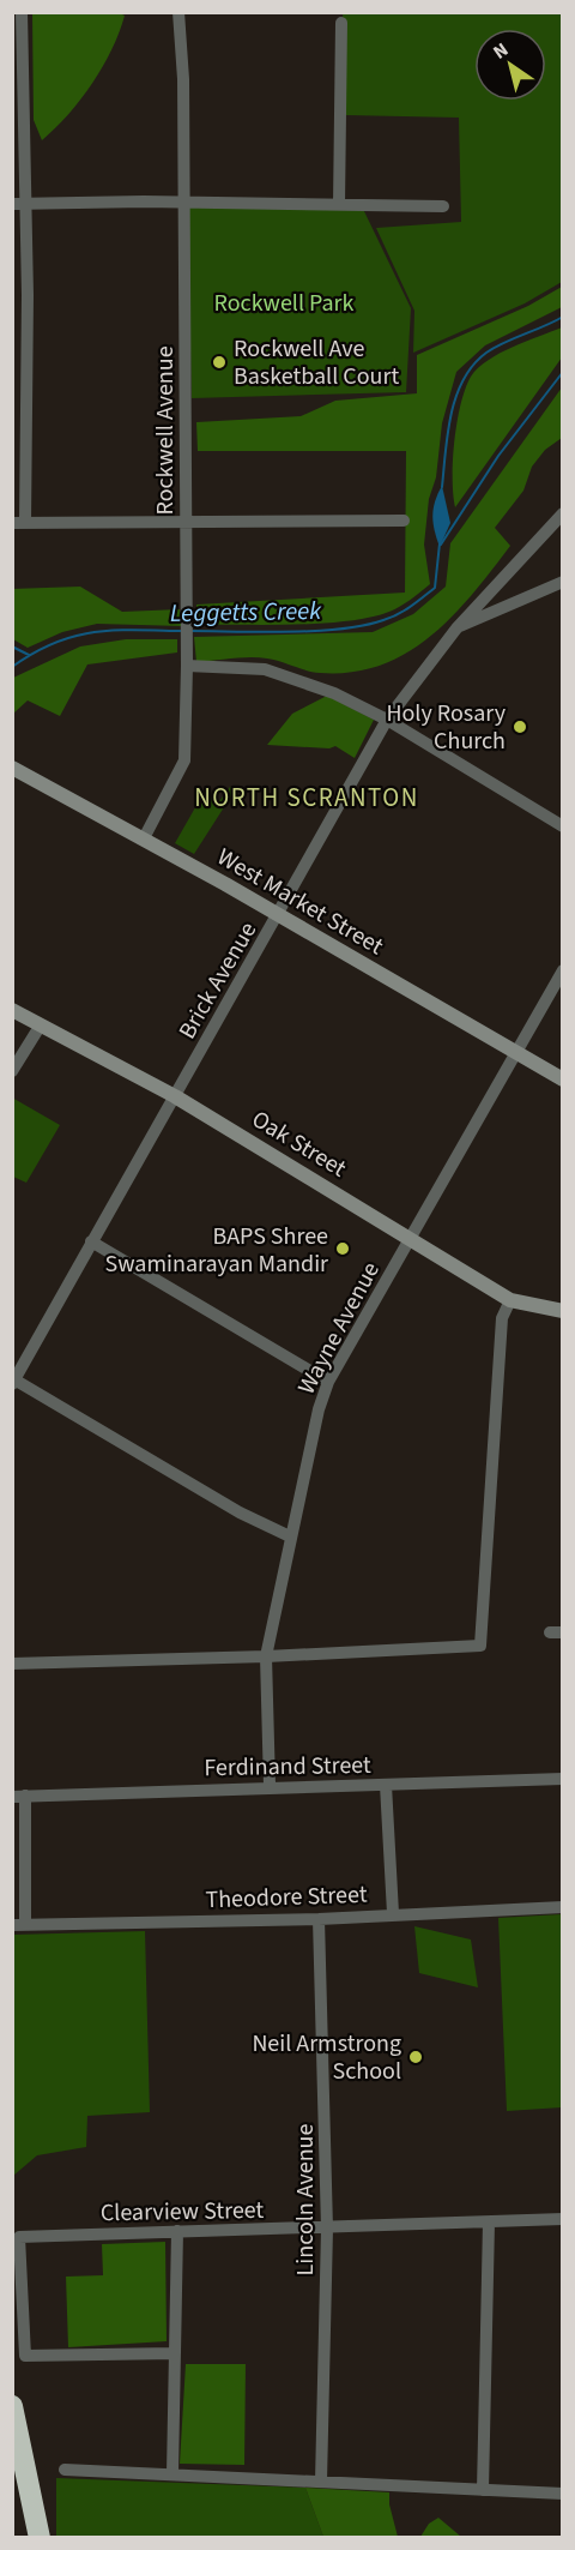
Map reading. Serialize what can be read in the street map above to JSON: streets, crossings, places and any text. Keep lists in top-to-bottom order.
{
  "streets": {
    "main road": ["West Market Street", "Oak Street"],
    "street": [
      "Rockwell Avenue",
      "Brick Avenue",
      "Wayne Avenue",
      "Ferdinand Street",
      "Theodore Street",
      "Lincoln Avenue",
      "Clearview Street"
    ]
  },
  "crossings": [
    ["Rockwell Avenue", "West Market Street"],
    ["West Market Street", "Brick Avenue"],
    ["West Market Street", "Wayne Avenue"],
    ["Brick Avenue", "Oak Street"],
    ["Oak Street", "Wayne Avenue"],
    ["Wayne Avenue", "Ferdinand Street"],
    ["Theodore Street", "Lincoln Avenue"],
    ["Lincoln Avenue", "Clearview Street"]
  ],
  "districts": ["NORTH SCRANTON"],
  "water": ["Leggetts Creek"],
  "parks": ["Rockwell Park"],
  "places": [
    "Rockwell Ave Basketball Court",
    "Holy Rosary Church",
    "BAPS Shree Swaminarayan Mandir",
    "Neil Armstrong School"
  ],
  "north": "top left"
}
